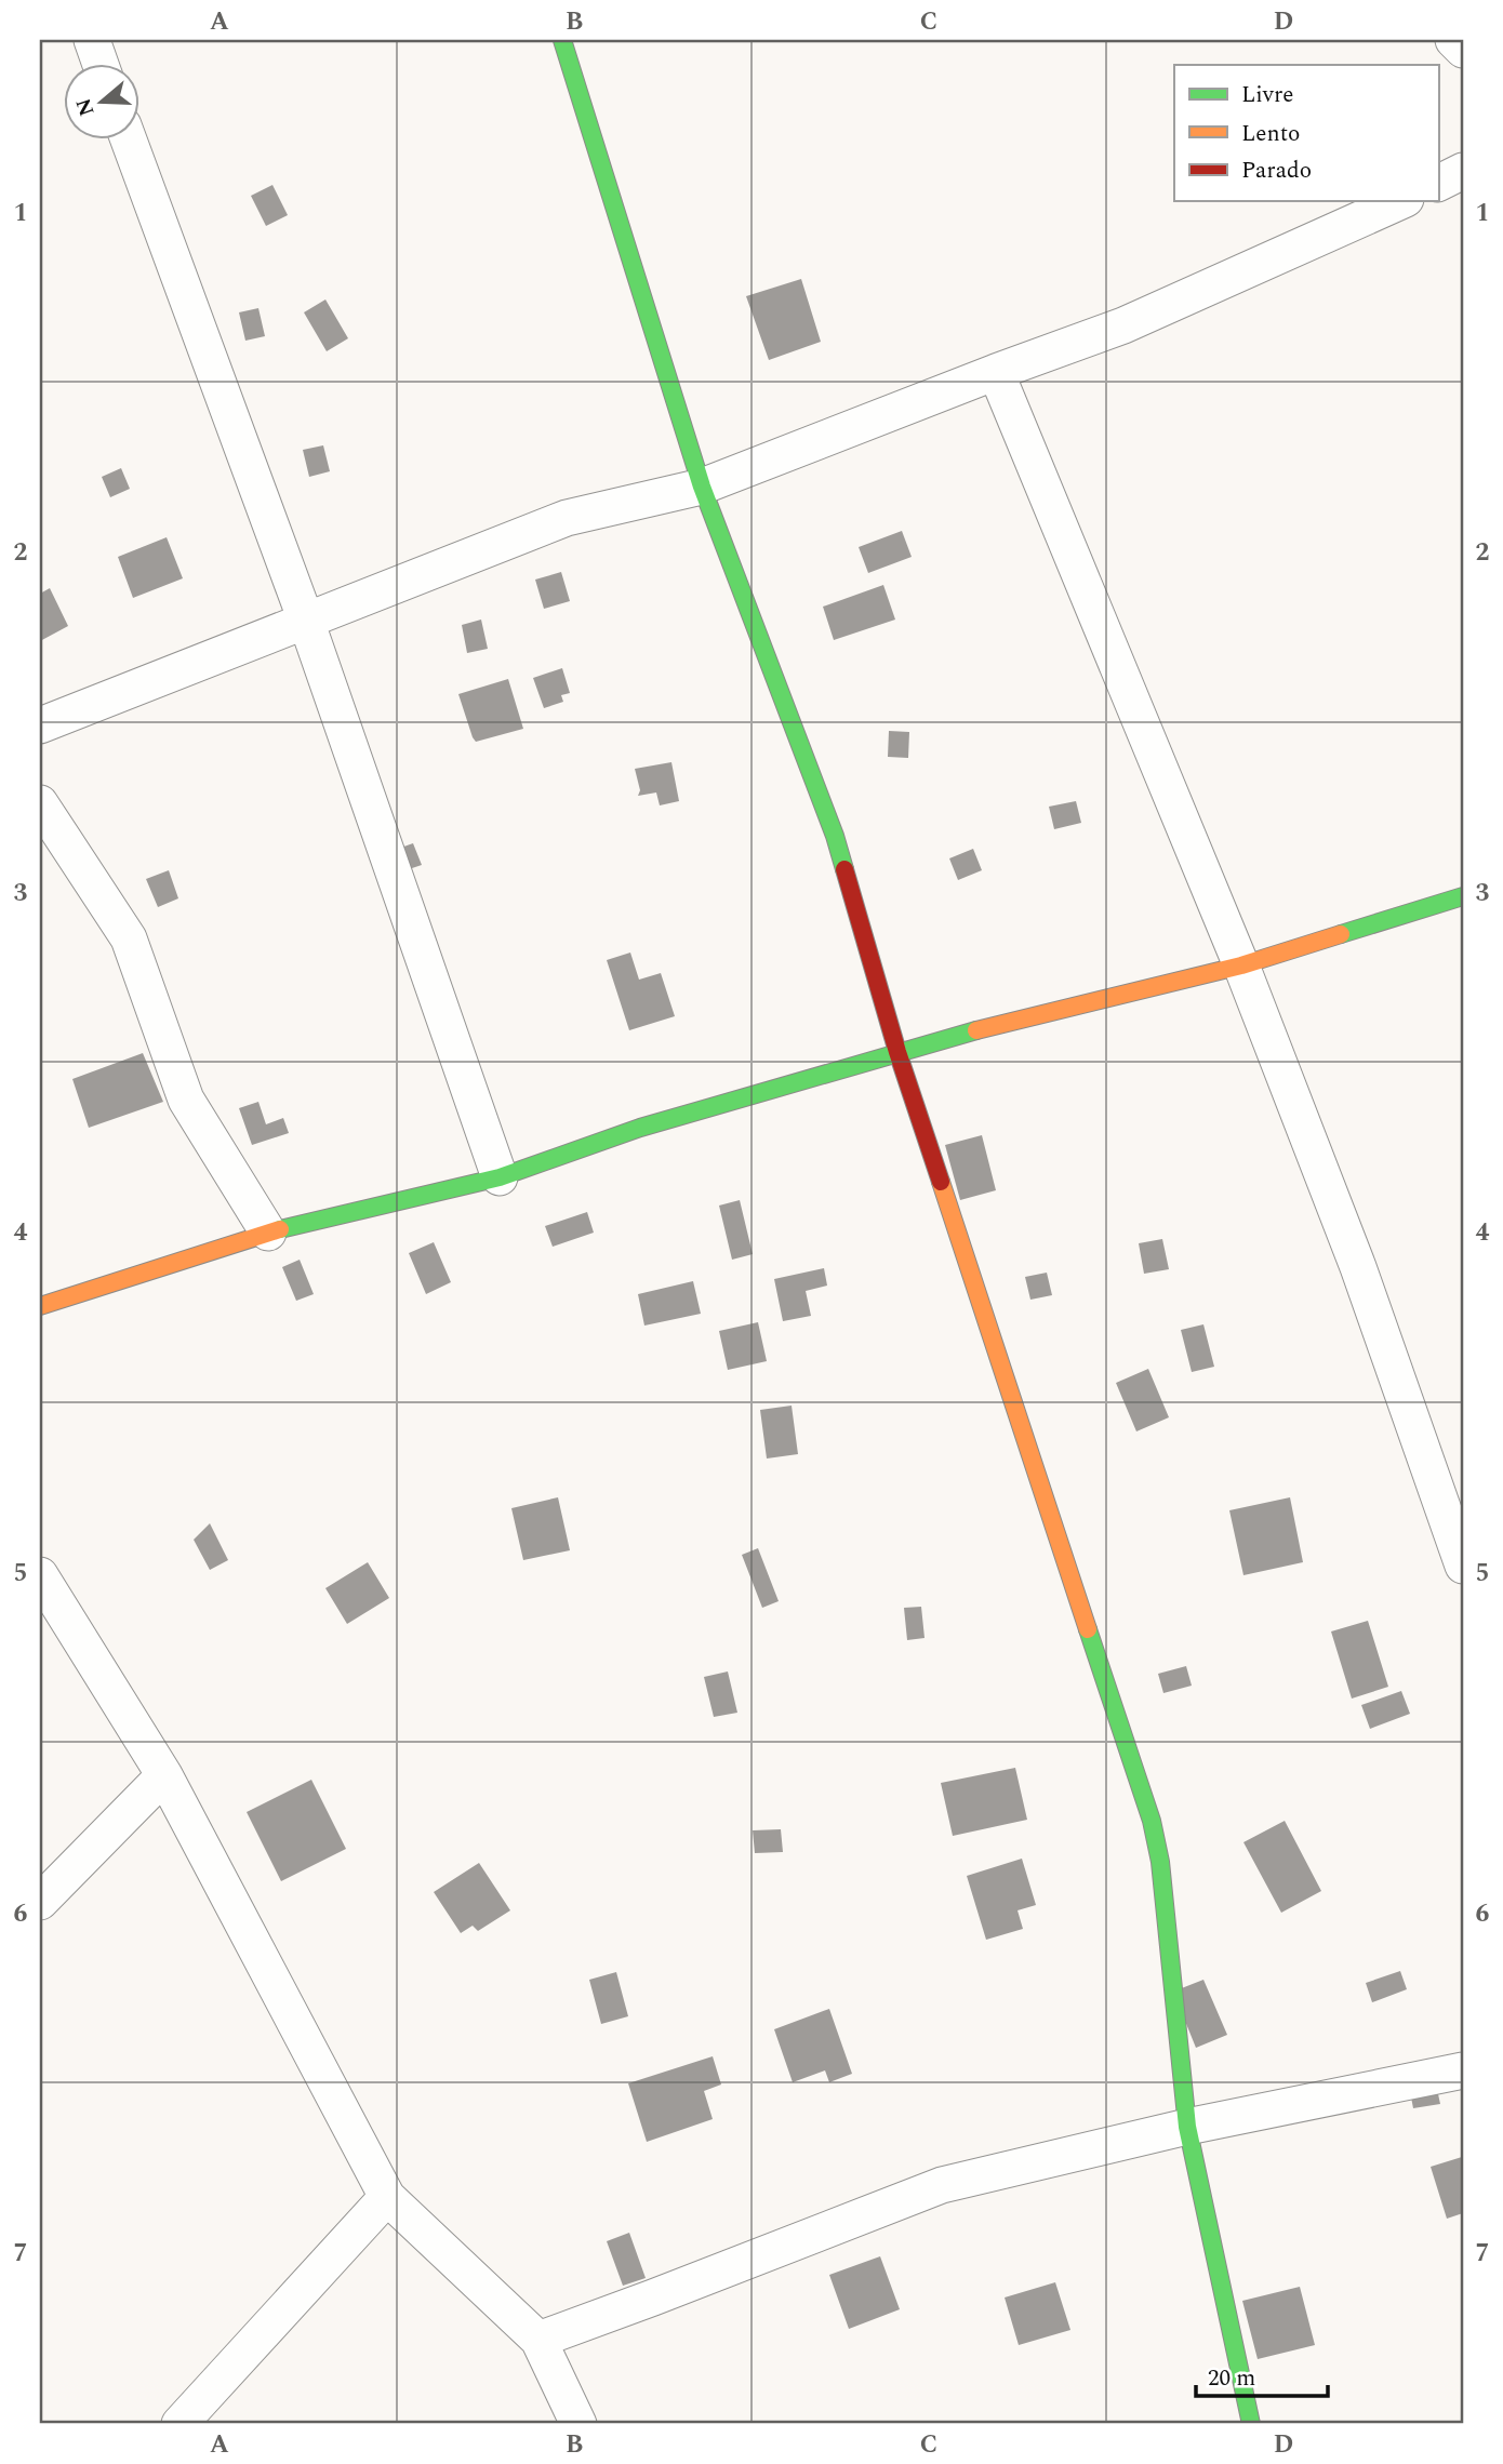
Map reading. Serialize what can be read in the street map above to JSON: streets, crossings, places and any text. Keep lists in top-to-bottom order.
{
  "legend": ["Livre", "Lento", "Parado"],
  "scale_bar": "20 m",
  "north": "left",
  "grid": {
    "columns": [
      "A",
      "B",
      "C",
      "D"
    ],
    "rows": [
      "1",
      "2",
      "3",
      "4",
      "5",
      "6",
      "7"
    ]
  }
}
